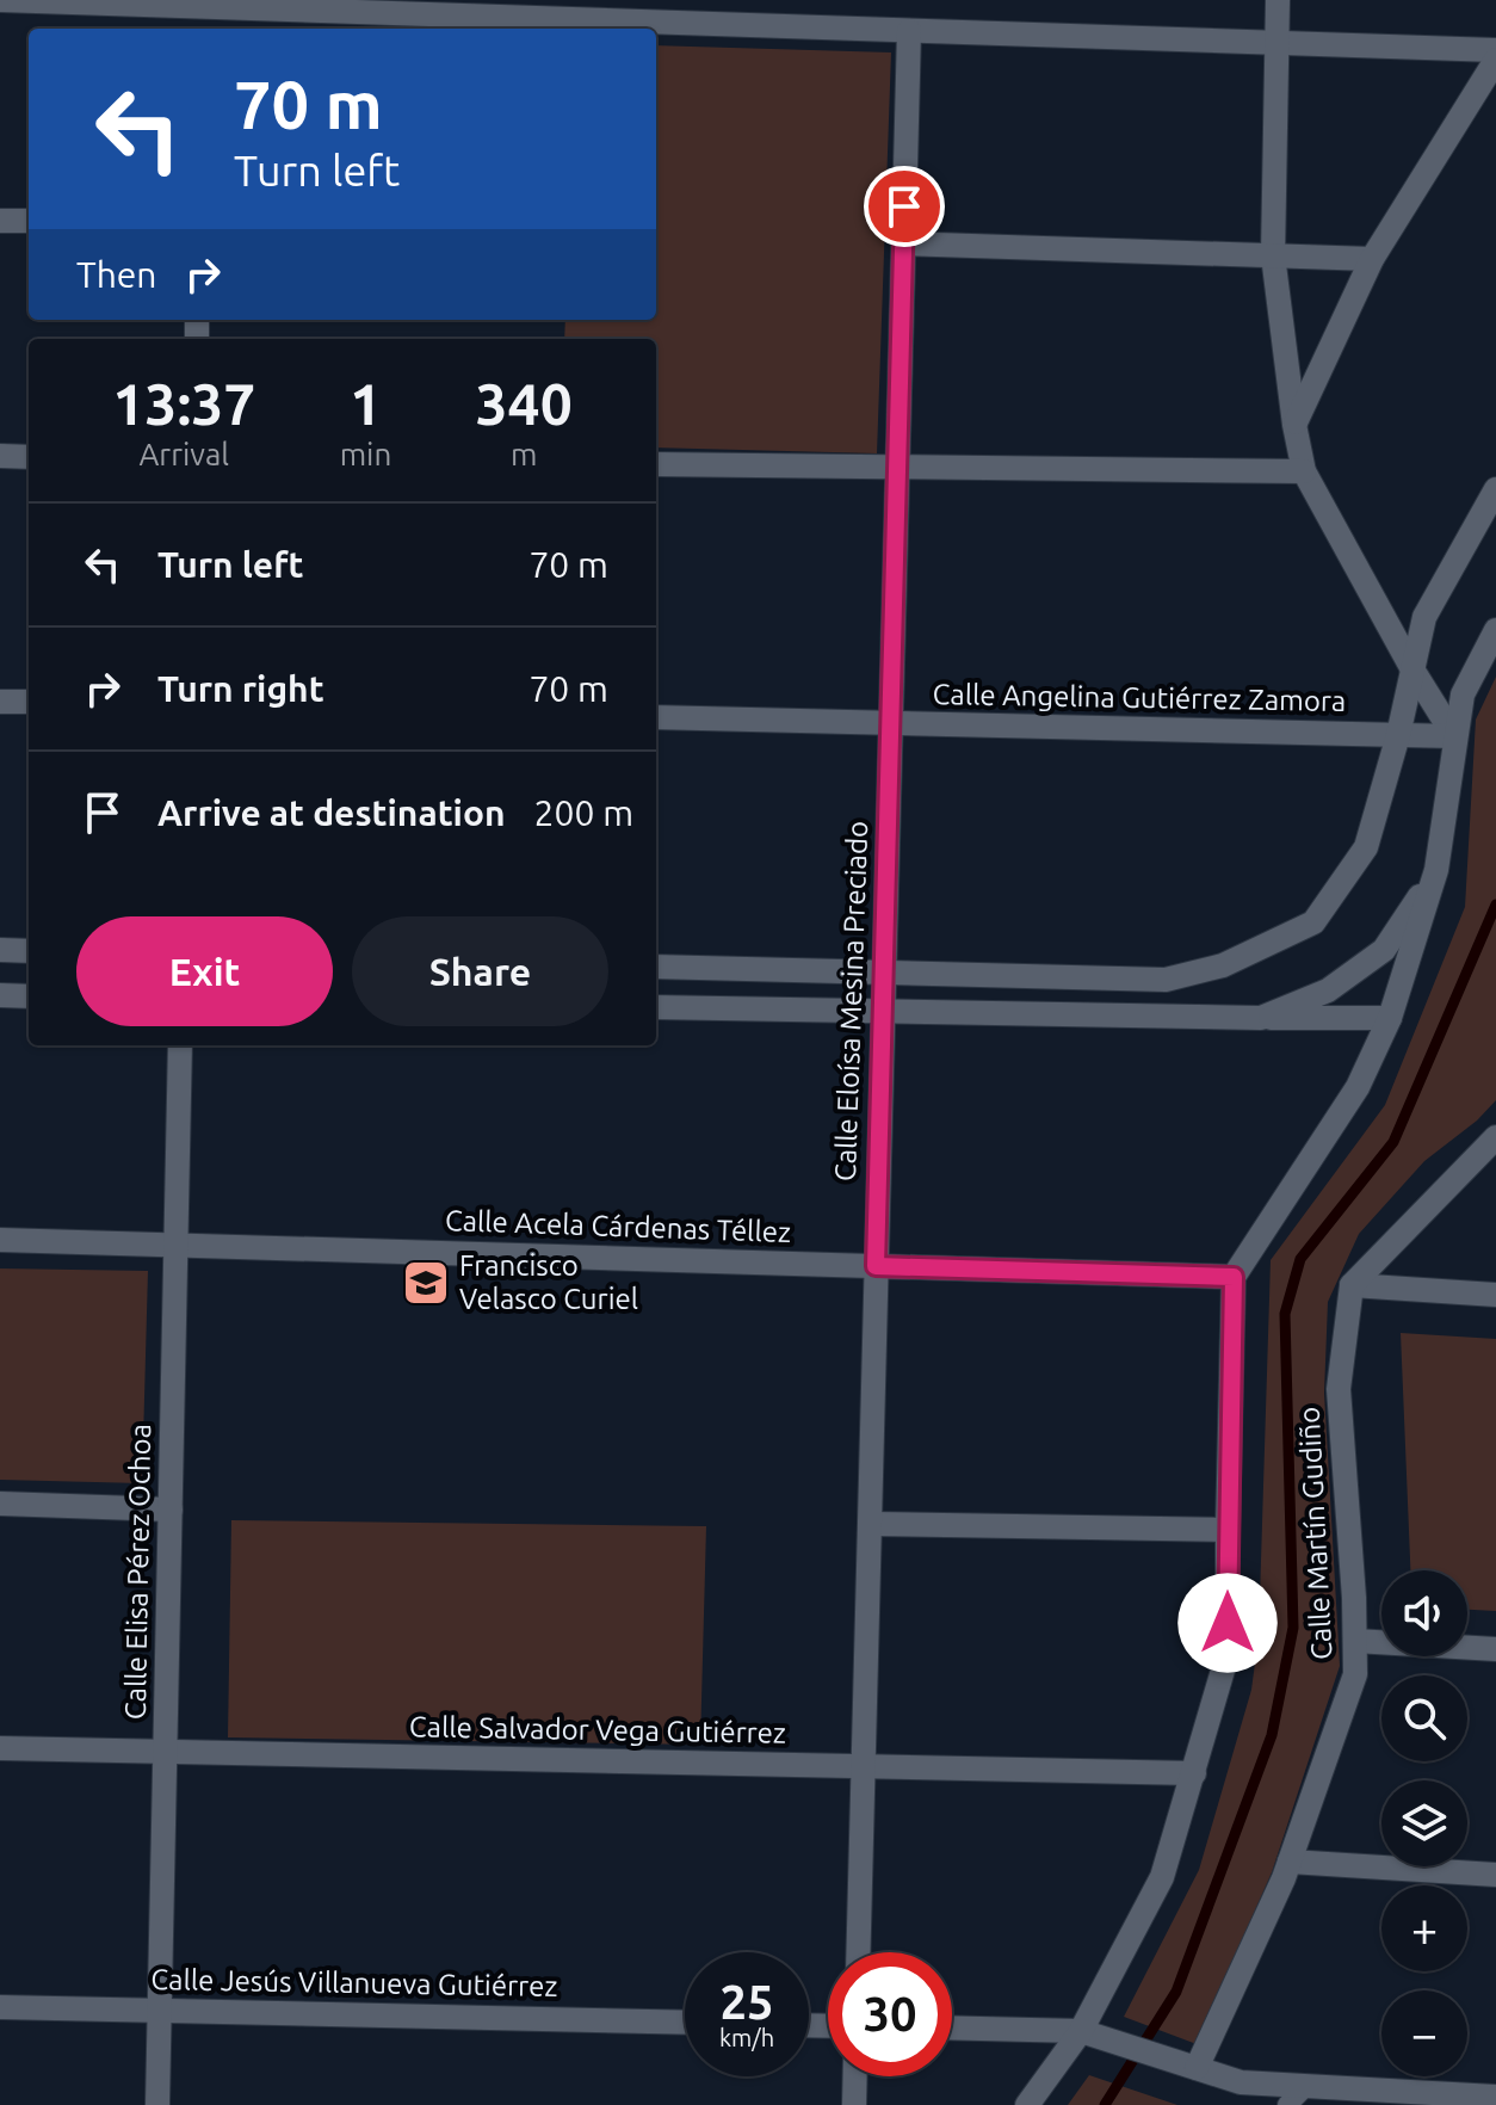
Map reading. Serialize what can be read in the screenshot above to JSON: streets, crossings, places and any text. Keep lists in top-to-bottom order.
{
  "streets": {
    "street": [
      "Calle Angelina Gutiérrez Zamora",
      "Calle Eloísa Mesina Preciado",
      "Calle Acela Cárdenas Téllez",
      "Calle Martín Gudiño",
      "Calle Elisa Pérez Ochoa",
      "Calle Salvador Vega Gutiérrez",
      "Calle Jesús Villanueva Gutiérrez"
    ]
  },
  "crossings": [
    ["Calle Angelina Gutiérrez Zamora", "Calle Eloísa Mesina Preciado"],
    ["Calle Eloísa Mesina Preciado", "Calle Acela Cárdenas Téllez"],
    ["Calle Eloísa Mesina Preciado", "Calle Salvador Vega Gutiérrez"],
    ["Calle Acela Cárdenas Téllez", "Calle Elisa Pérez Ochoa"],
    ["Calle Elisa Pérez Ochoa", "Calle Salvador Vega Gutiérrez"],
    ["Calle Elisa Pérez Ochoa", "Calle Jesús Villanueva Gutiérrez"]
  ],
  "places": {
    "school or university": ["Francisco Velasco Curiel"]
  },
  "page": {
    "turn": ["70 m", "Turn left"],
    "then": "Then",
    "eta": [
      "13:37",
      "Arrival",
      "1",
      "min",
      "340",
      "m"
    ],
    "list": [
      {
        "name": "Turn left",
        "value": "70 m"
      },
      {
        "name": "Turn right",
        "value": "70 m"
      },
      {
        "name": "Arrive at destination",
        "value": "200 m"
      }
    ],
    "buttons": ["Exit", "Share"],
    "map_buttons": ["+", "−"],
    "speed": "25 km/h",
    "limit": "30"
  }
}
